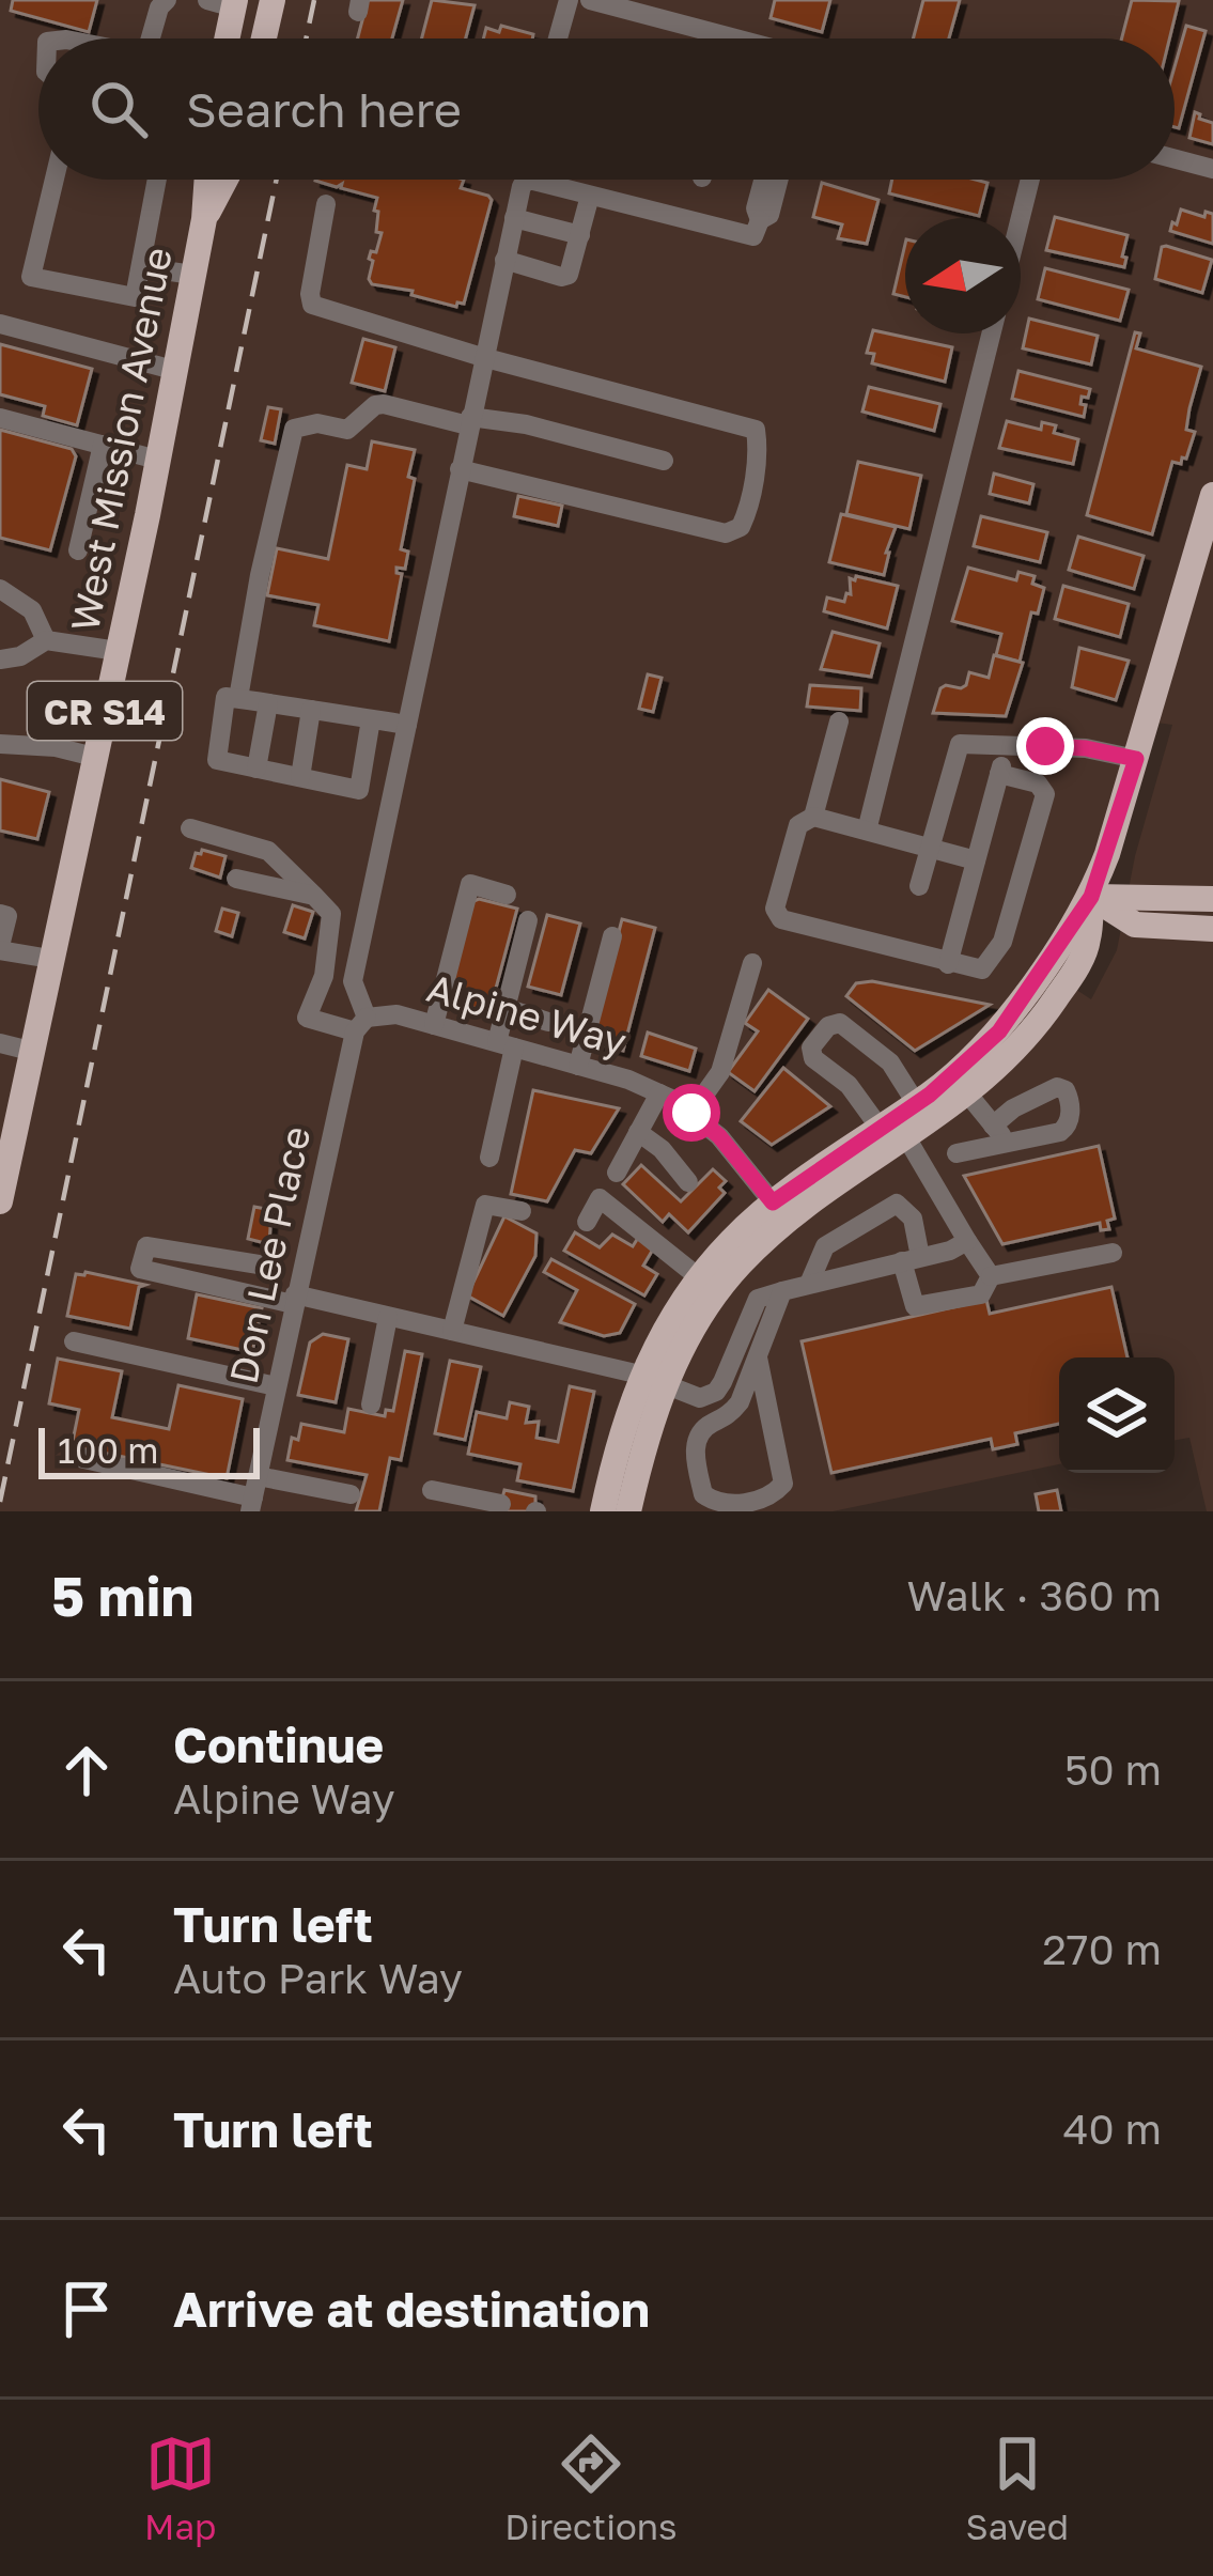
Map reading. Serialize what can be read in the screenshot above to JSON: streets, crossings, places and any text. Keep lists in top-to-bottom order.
{
  "streets": {
    "main road": ["West Mission Avenue", "CR S14"],
    "street": ["Alpine Way", "Don Lee Place"]
  },
  "crossings": [
    ["Alpine Way", "Don Lee Place"]
  ],
  "scale_bar": "100 m",
  "north": "left",
  "page": {
    "search": "Search here",
    "scale": "100 m",
    "heading": ["5 min", "Walk · 360 m"],
    "list": [
      ["Continue", "Alpine Way", "50 m"],
      ["Turn left", "Auto Park Way", "270 m"],
      ["Turn left", "40 m"],
      "Arrive at destination"
    ],
    "nav": ["Map", "Directions", "Saved"]
  }
}
